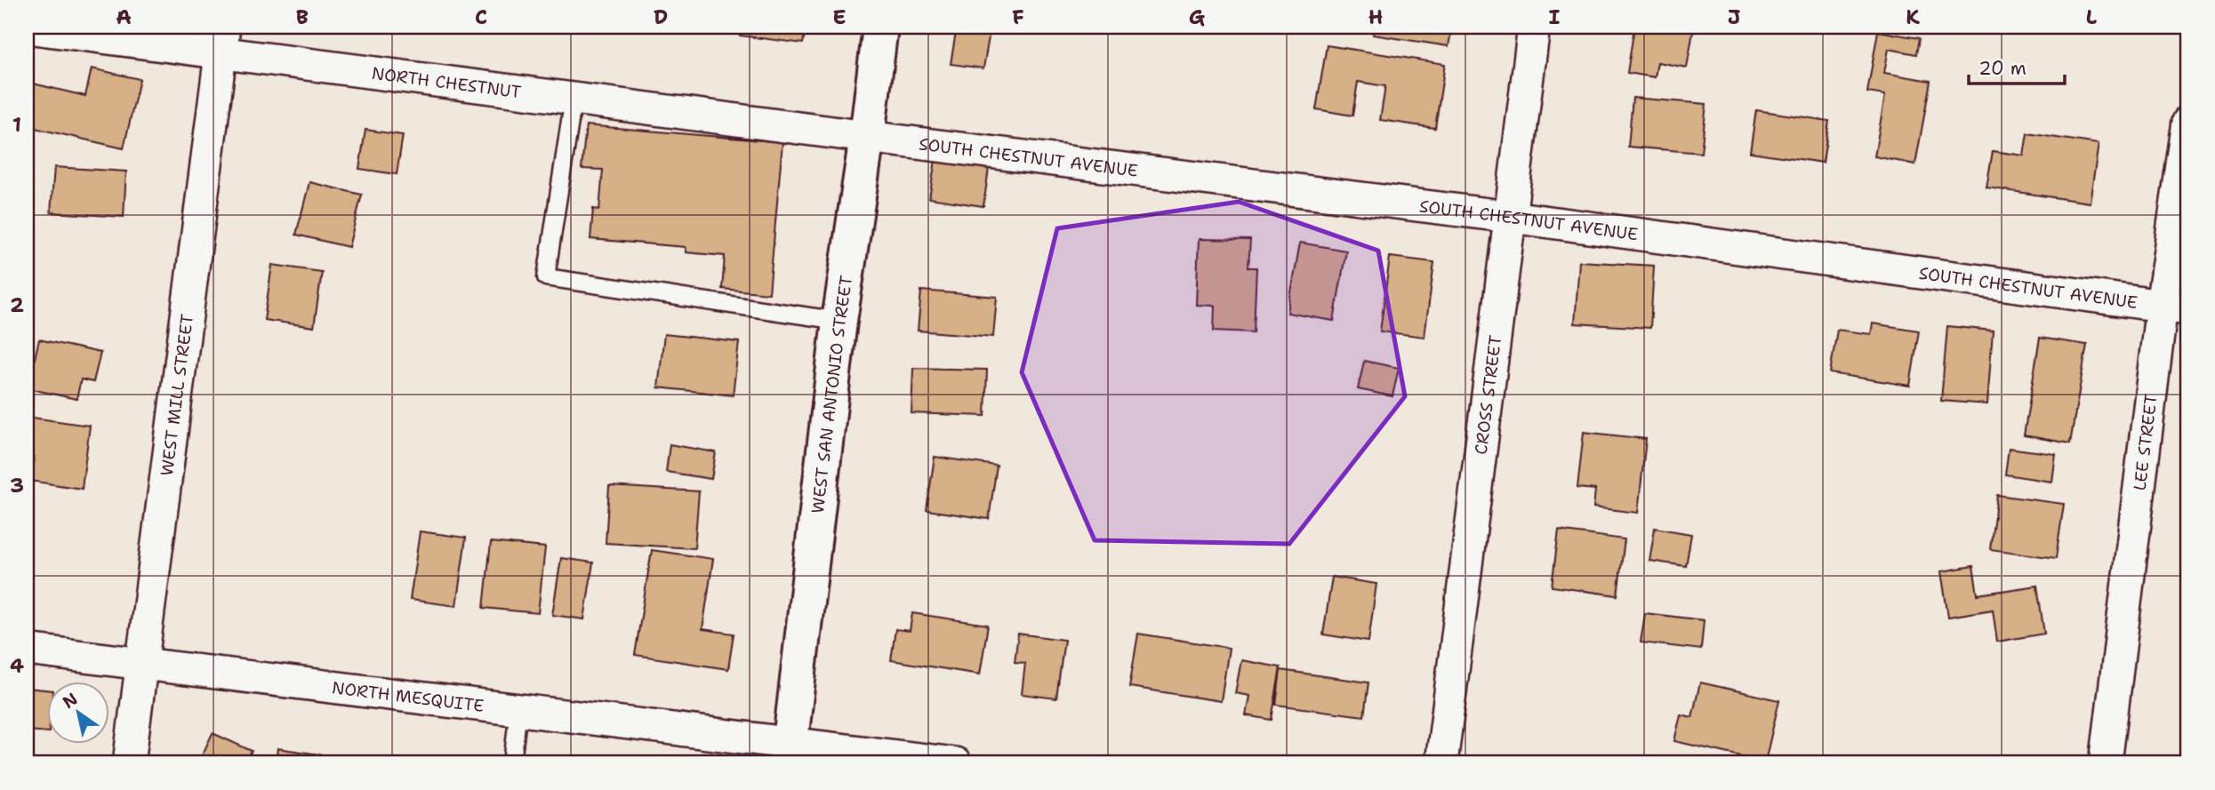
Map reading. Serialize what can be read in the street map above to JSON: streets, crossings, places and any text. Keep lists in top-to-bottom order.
{
  "streets": {
    "main road": ["WEST SAN ANTONIO STREET"],
    "street": [
      "NORTH CHESTNUT",
      "SOUTH CHESTNUT AVENUE",
      "WEST MILL STREET",
      "CROSS STREET",
      "LEE STREET",
      "NORTH MESQUITE"
    ]
  },
  "crossings": [
    ["NORTH CHESTNUT", "SOUTH CHESTNUT AVENUE"],
    ["NORTH CHESTNUT", "WEST MILL STREET"],
    ["NORTH CHESTNUT", "WEST SAN ANTONIO STREET"],
    ["SOUTH CHESTNUT AVENUE", "WEST SAN ANTONIO STREET"],
    ["SOUTH CHESTNUT AVENUE", "CROSS STREET"],
    ["SOUTH CHESTNUT AVENUE", "LEE STREET"],
    ["WEST MILL STREET", "NORTH MESQUITE"],
    ["WEST SAN ANTONIO STREET", "NORTH MESQUITE"]
  ],
  "scale_bar": "20 m",
  "north": "top left",
  "grid": {
    "columns": [
      "A",
      "B",
      "C",
      "D",
      "E",
      "F",
      "G",
      "H",
      "I",
      "J",
      "K",
      "L"
    ],
    "rows": [
      "1",
      "2",
      "3",
      "4"
    ]
  }
}
